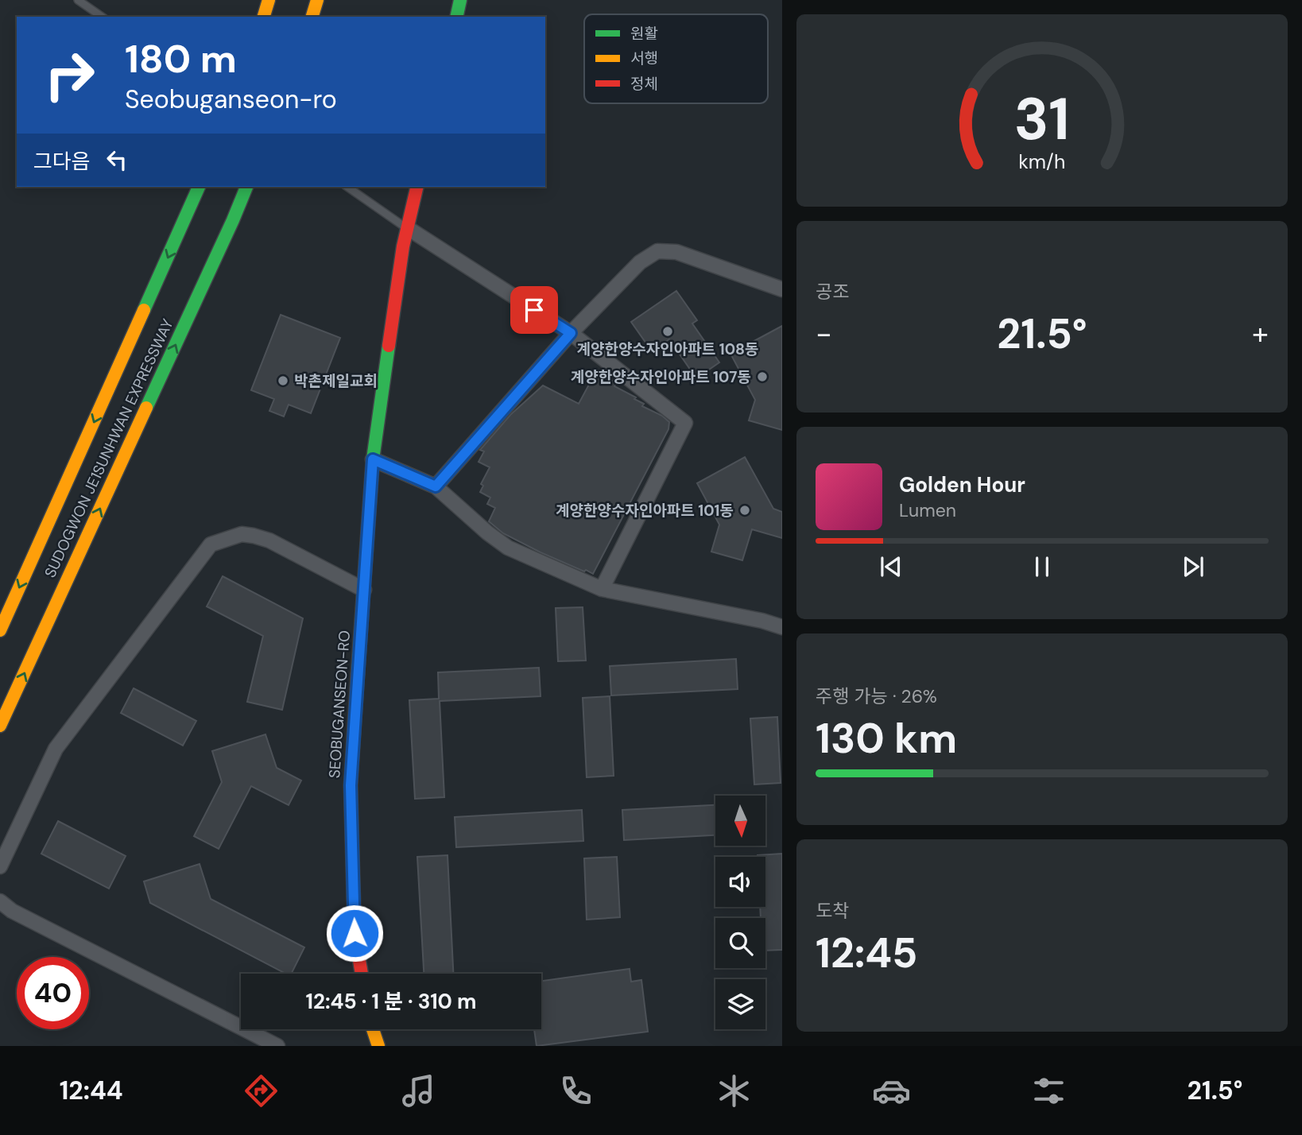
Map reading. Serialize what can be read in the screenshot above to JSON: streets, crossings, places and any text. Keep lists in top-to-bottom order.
{
  "streets": {
    "main road": ["SUDOGWON JE1SUNHWAN EXPRESSWAY", "SEOBUGANSEON-RO"]
  },
  "places": [
    "계양한양수자인아파트 108동",
    "계양한양수자인아파트 107동",
    "박촌제일교회",
    "계양한양수자인아파트 101동"
  ],
  "legend": ["원활", "서행", "정체"],
  "north": "bottom",
  "page": {
    "turn": ["180 m", "Seobuganseon-ro"],
    "then": "그다음",
    "tile": [
      "공조",
      ["주행 가능 · 26%", "130 km"],
      ["도착", "12:45"]
    ],
    "heat": ["−", "21.5°", "+"],
    "song": ["Golden Hour", "Lumen"],
    "limit": "40",
    "trip": "12:45 · 1 분 · 310 m",
    "tabs": ["12:44", "21.5°"],
    "gauge": ["31", "km/h"]
  }
}
